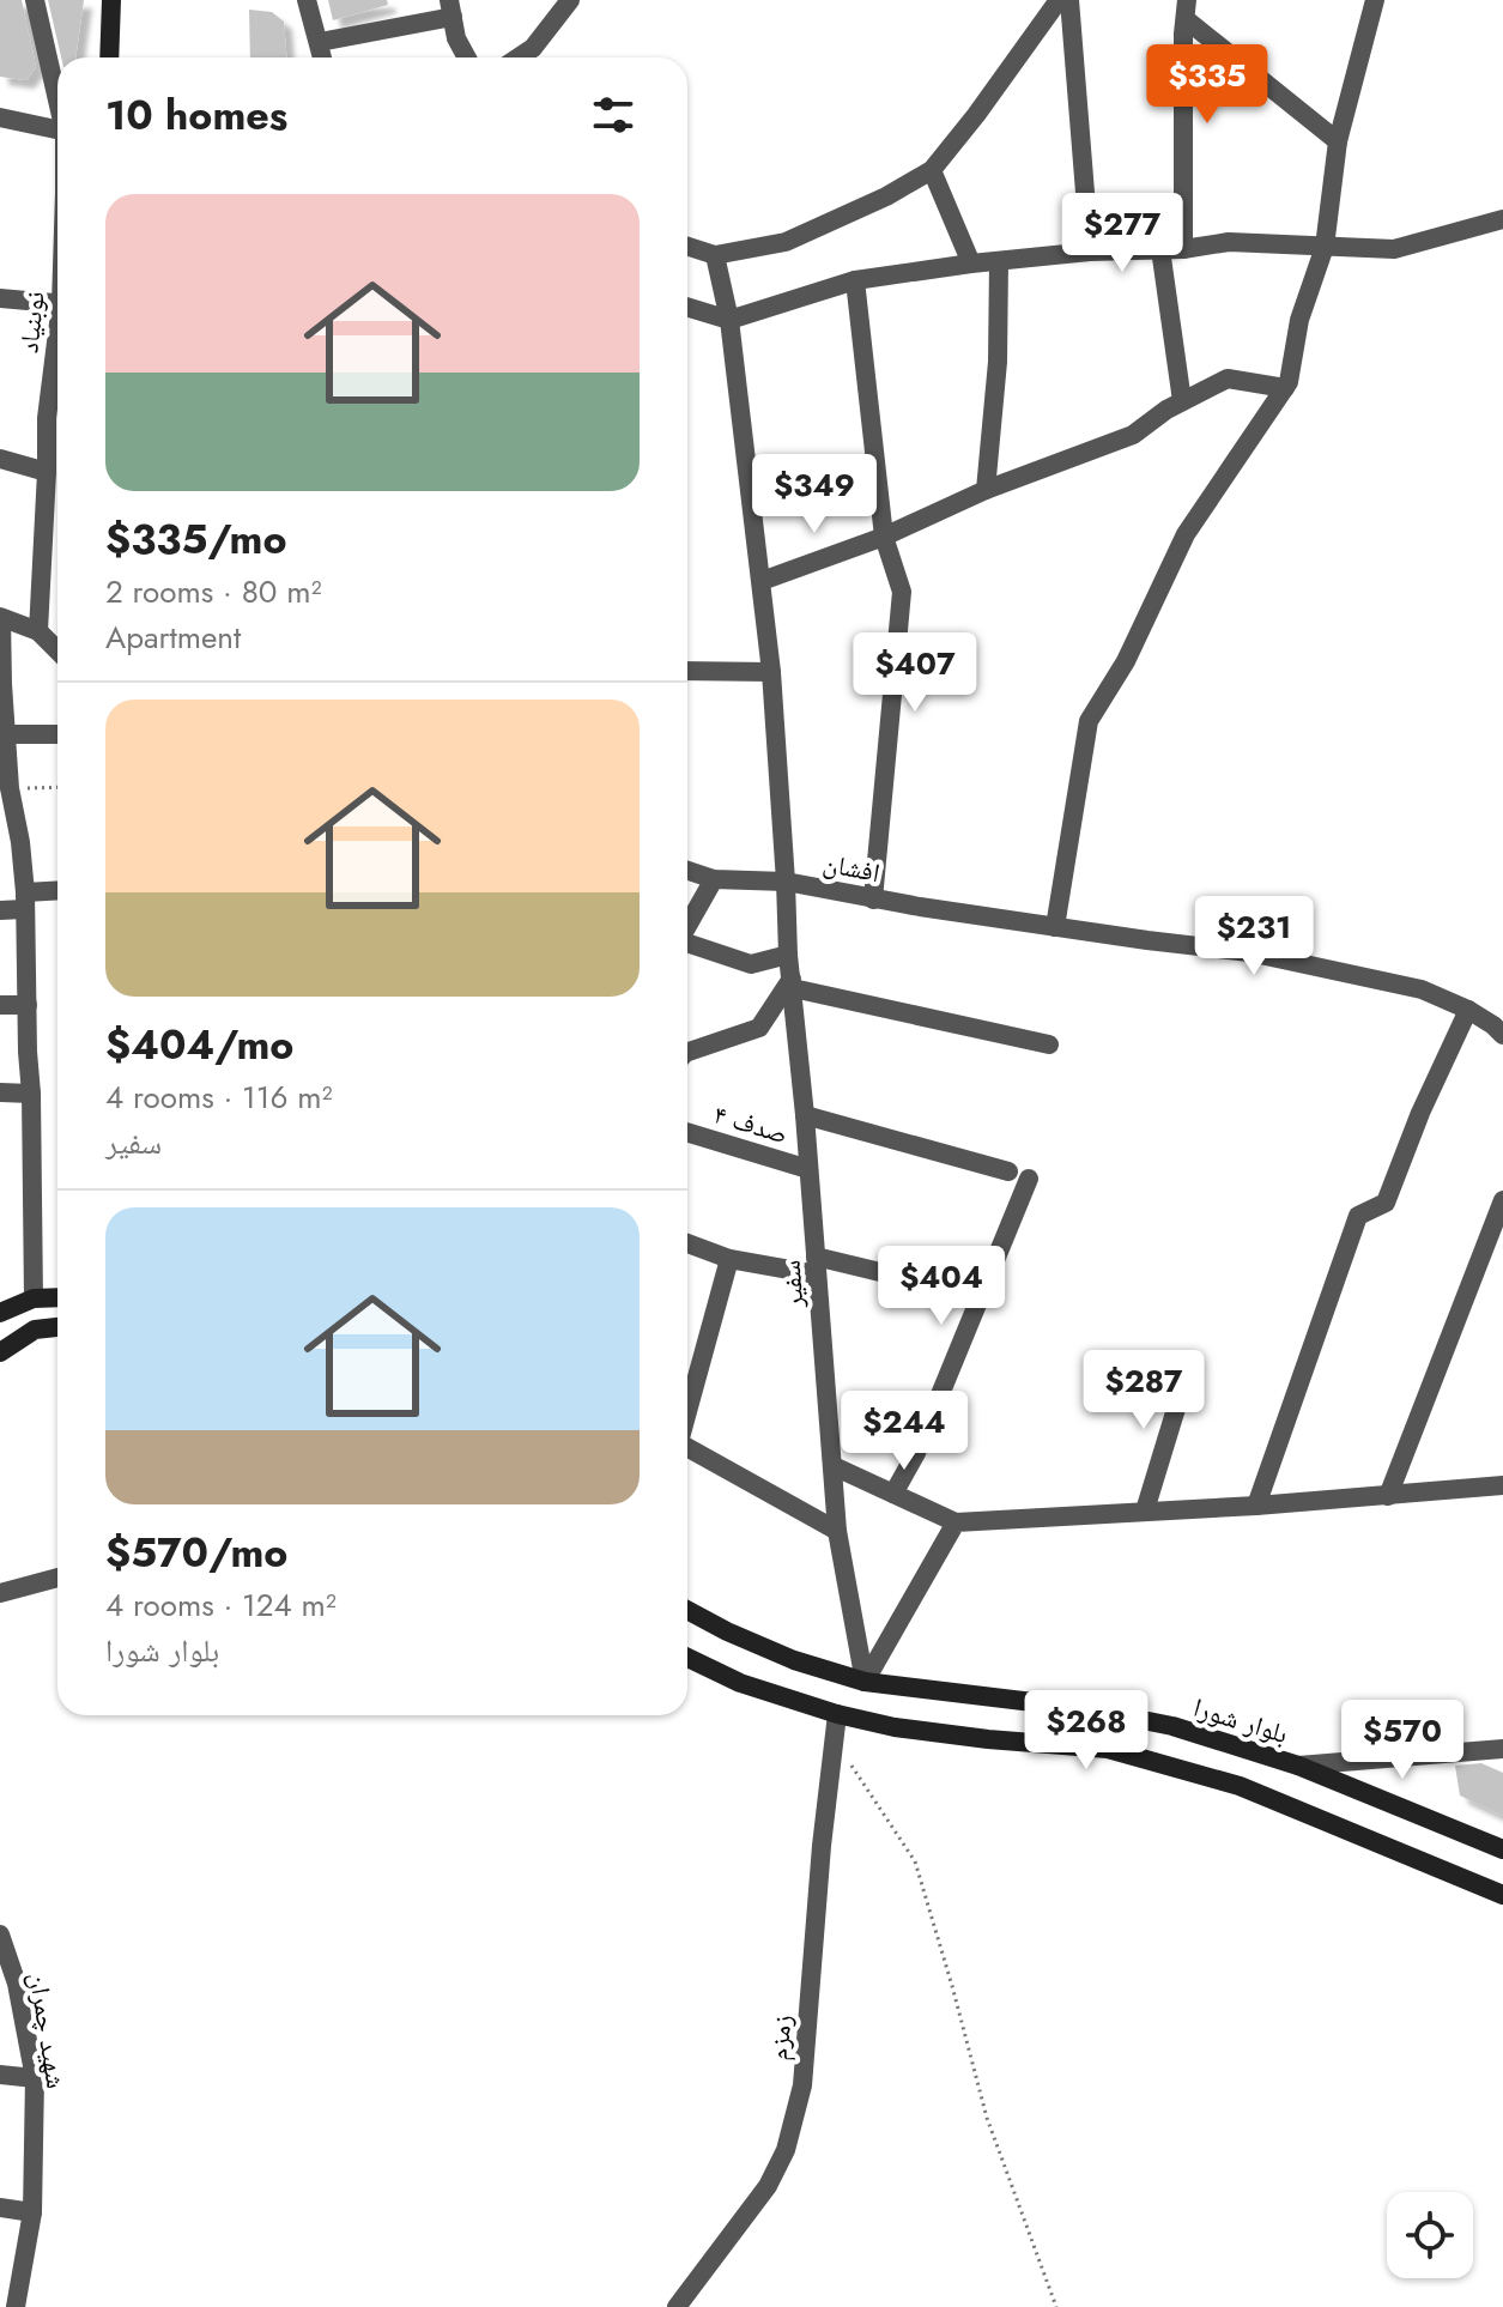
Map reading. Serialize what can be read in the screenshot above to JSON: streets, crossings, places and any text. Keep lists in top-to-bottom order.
{
  "streets": {
    "main road": ["بلوار شورا"],
    "street": [
      "نوبنیاد",
      "افشان",
      "صدف ۴",
      "سفیر",
      "شهید چمران",
      "زمزم"
    ]
  },
  "crossings": [
    ["افشان", "سفیر"],
    ["صدف ۴", "سفیر"],
    ["سفیر", "بلوار شورا"]
  ],
  "page": {
    "price": [
      "$335",
      "$277",
      "$349",
      "$407",
      "$231",
      "$404",
      "$287",
      "$244",
      "$268",
      "$570"
    ],
    "heading": "10 homes",
    "list": [
      {
        "name": "$335/mo",
        "note": "2 rooms · 80 m² · Apartment"
      },
      {
        "name": "$404/mo",
        "note": "4 rooms · 116 m² · سفیر"
      },
      {
        "name": "$570/mo",
        "note": "4 rooms · 124 m² · بلوار شورا"
      }
    ]
  }
}
